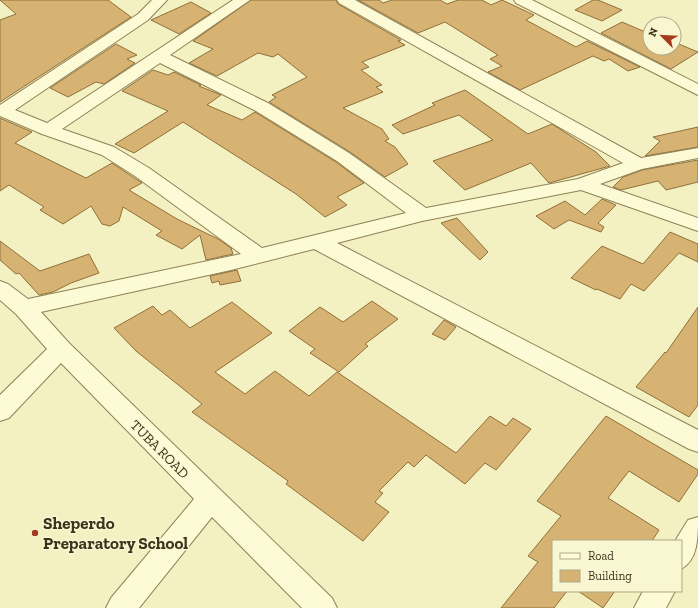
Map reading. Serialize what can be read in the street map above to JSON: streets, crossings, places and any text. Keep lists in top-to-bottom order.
{
  "streets": {
    "street": ["TUBA ROAD"]
  },
  "places": ["Sheperdo Preparatory School"],
  "legend": ["Road", "Building"],
  "north": "top left"
}
